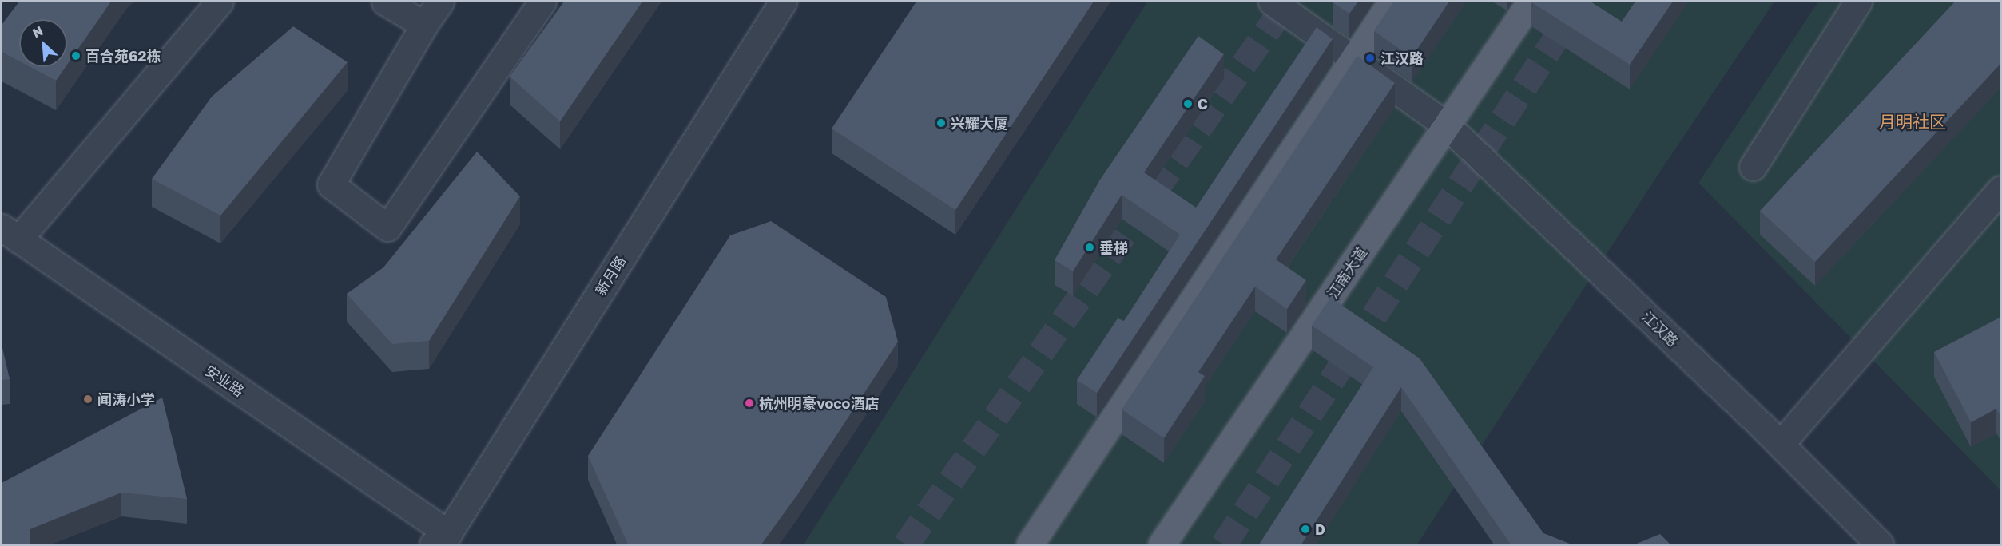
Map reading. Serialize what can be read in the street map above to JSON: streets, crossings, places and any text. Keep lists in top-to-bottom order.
{
  "streets": {
    "main road": ["江南大道"],
    "street": ["新月路", "江汉路", "安业路"]
  },
  "crossings": [
    ["江南大道", "江汉路"],
    ["新月路", "安业路"]
  ],
  "districts": ["月明社区"],
  "places": [
    "百合苑62栋",
    "江汉路",
    "C",
    "兴耀大厦",
    "垂梯",
    "闻涛小学",
    "杭州明豪voco酒店",
    "D"
  ],
  "north": "top left"
}
